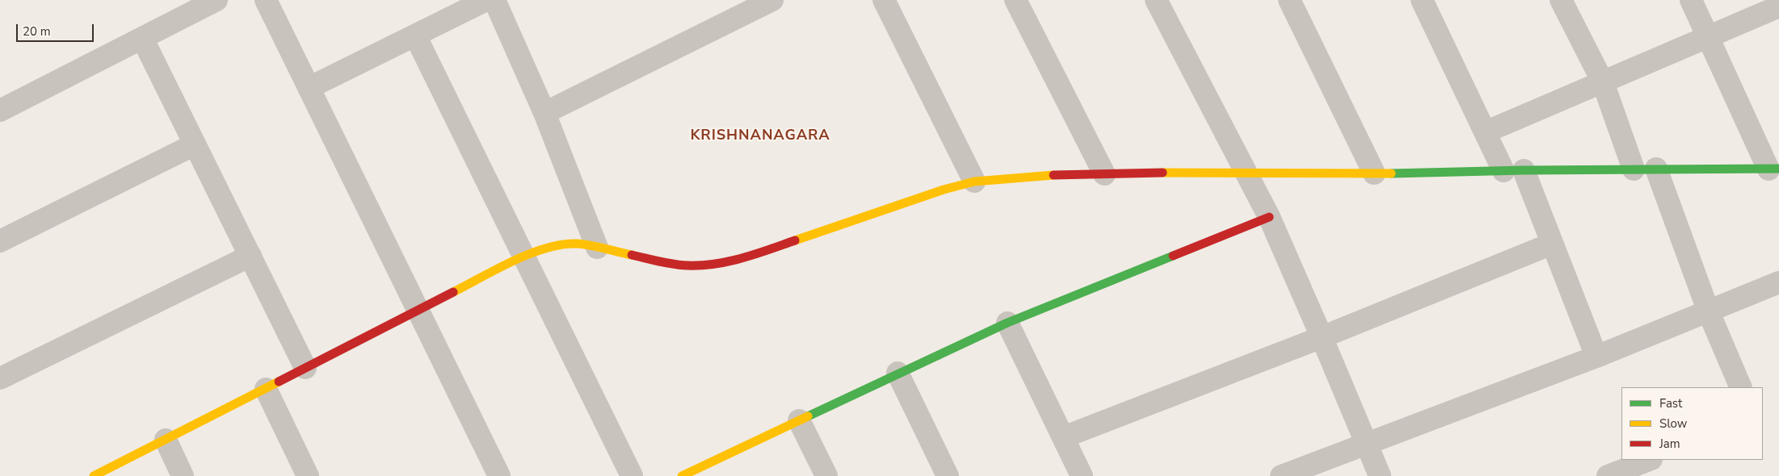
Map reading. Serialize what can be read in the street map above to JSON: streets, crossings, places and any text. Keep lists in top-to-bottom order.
{
  "districts": ["KRISHNANAGARA"],
  "legend": ["Fast", "Slow", "Jam"],
  "scale_bar": "20 m"
}
